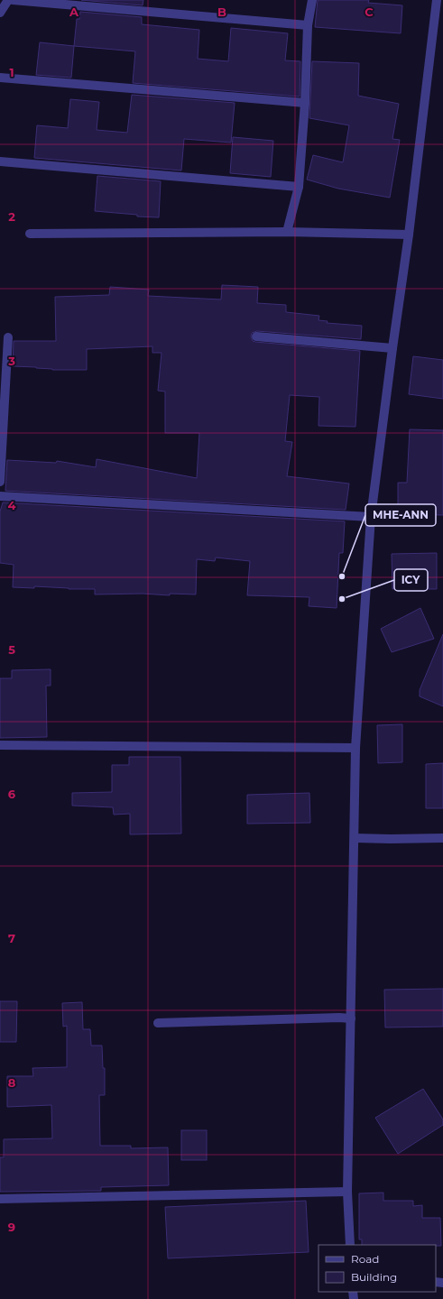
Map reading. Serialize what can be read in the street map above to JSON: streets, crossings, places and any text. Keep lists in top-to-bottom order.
{
  "places": ["MHE-ANN", "ICY"],
  "legend": ["Road", "Building"],
  "grid": {
    "columns": ["A", "B", "C"],
    "rows": [
      "1",
      "2",
      "3",
      "4",
      "5",
      "6",
      "7",
      "8",
      "9"
    ]
  }
}
